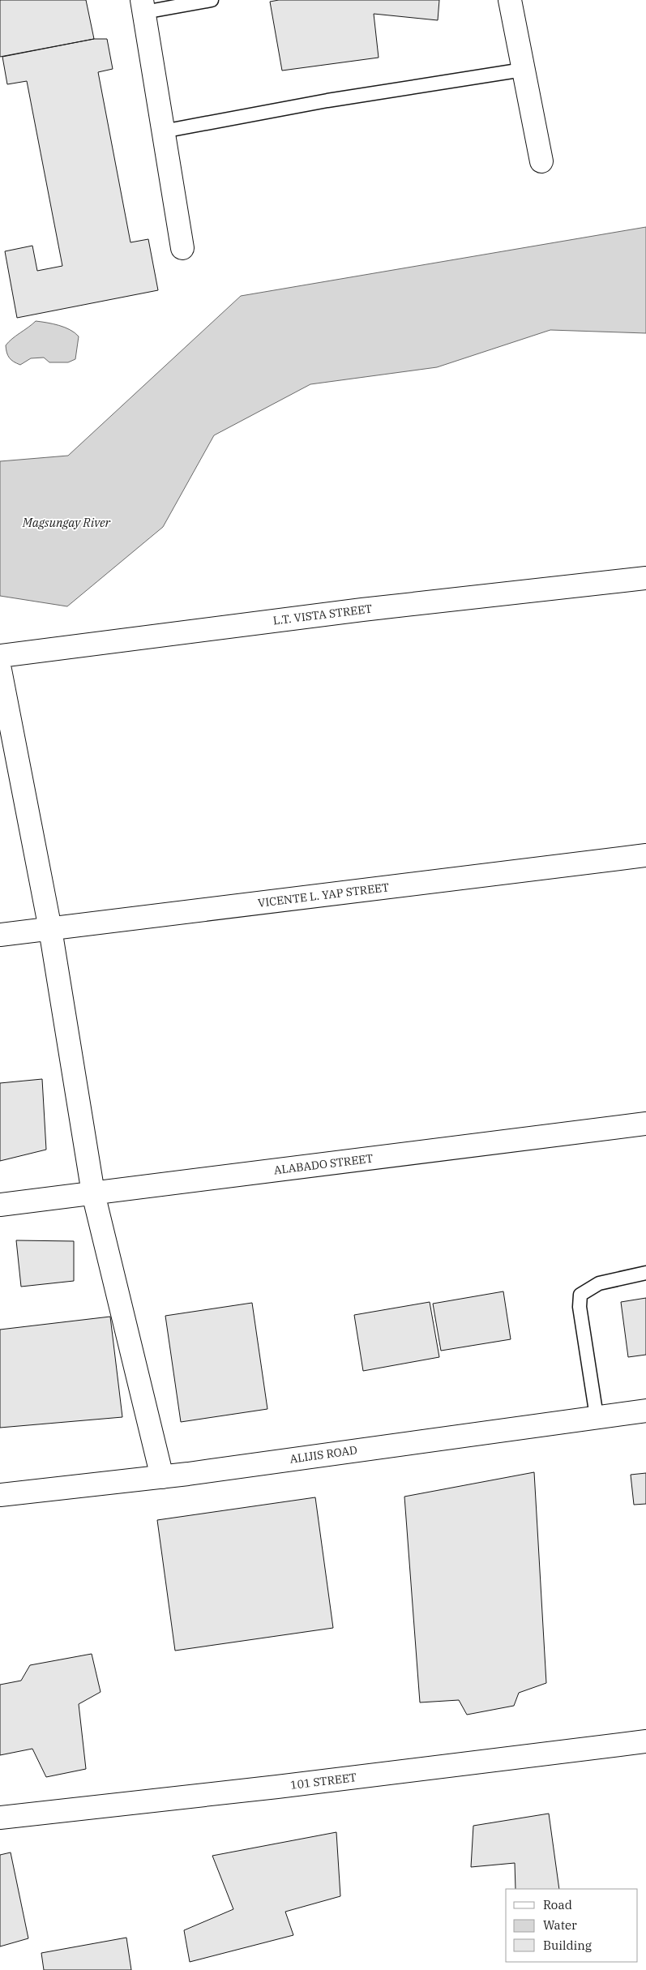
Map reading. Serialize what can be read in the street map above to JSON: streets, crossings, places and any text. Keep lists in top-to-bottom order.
{
  "streets": {
    "street": [
      "L.T. VISTA STREET",
      "VICENTE L. YAP STREET",
      "ALABADO STREET",
      "ALIJIS ROAD",
      "101 STREET"
    ]
  },
  "water": ["Magsungay River"],
  "legend": ["Road", "Water", "Building"]
}
